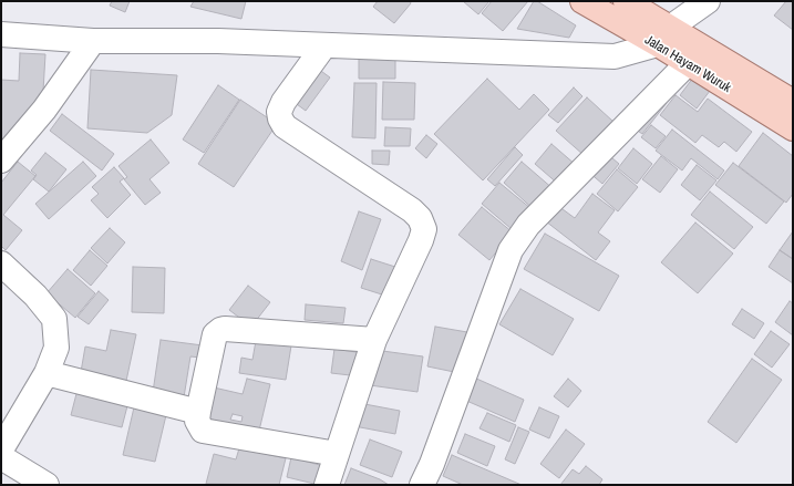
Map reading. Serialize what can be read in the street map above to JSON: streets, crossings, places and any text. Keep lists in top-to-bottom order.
{
  "streets": {
    "main road": ["Jalan Hayam Wuruk"]
  }
}
